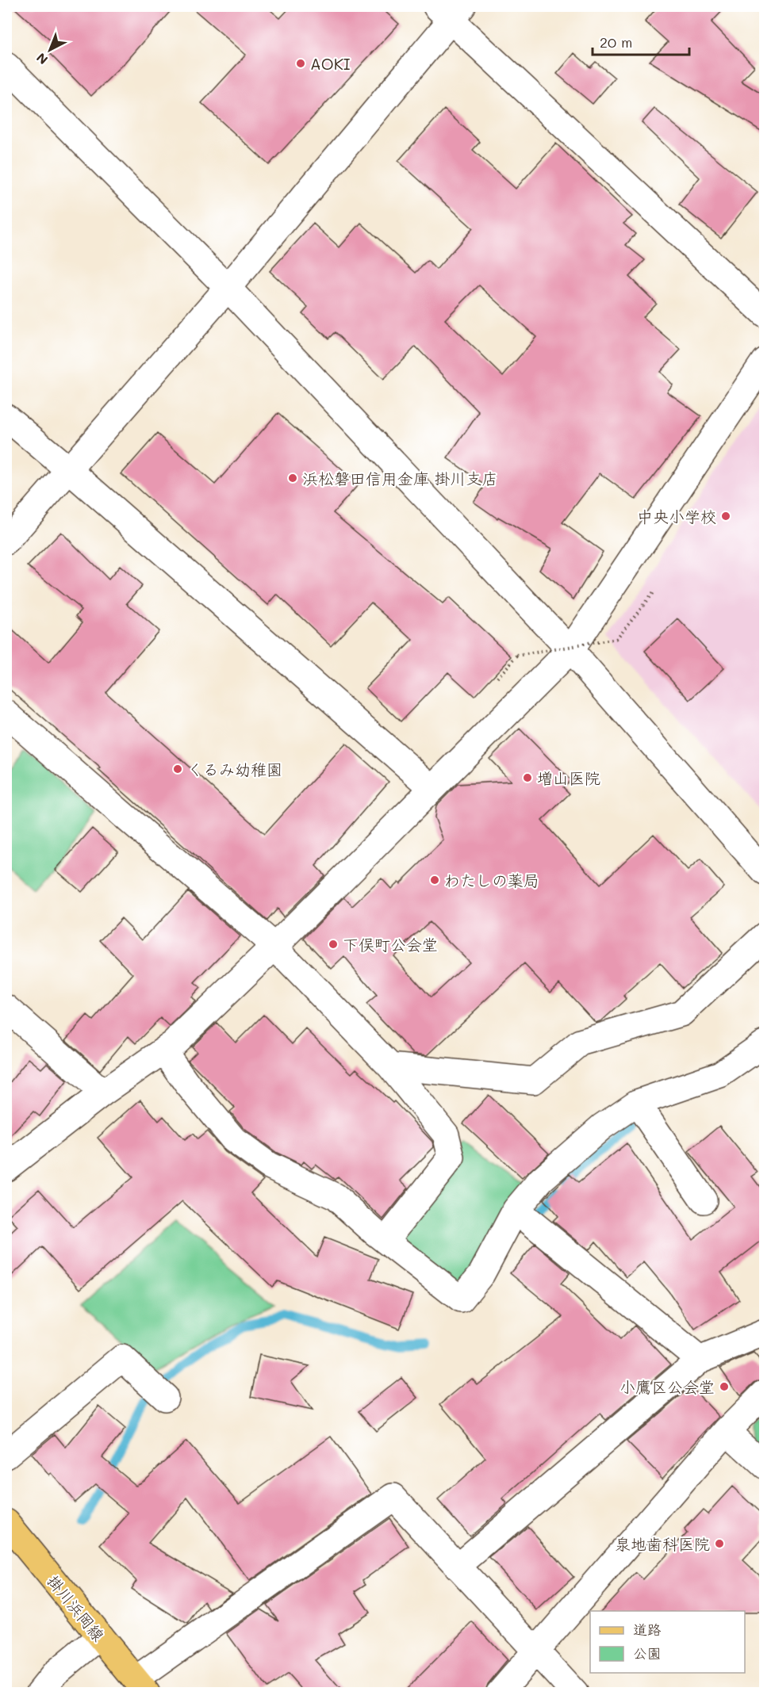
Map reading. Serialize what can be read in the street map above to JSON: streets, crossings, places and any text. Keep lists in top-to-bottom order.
{
  "streets": {
    "main road": ["掛川浜岡線"]
  },
  "places": [
    "AOKI",
    "浜松磐田信用金庫 掛川支店",
    "中央小学校",
    "くるみ幼稚園",
    "増山医院",
    "わたしの薬局",
    "下俣町公会堂",
    "小鷹区公会堂",
    "泉地歯科医院"
  ],
  "legend": ["道路", "公園"],
  "scale_bar": "20 m",
  "north": "bottom left"
}
